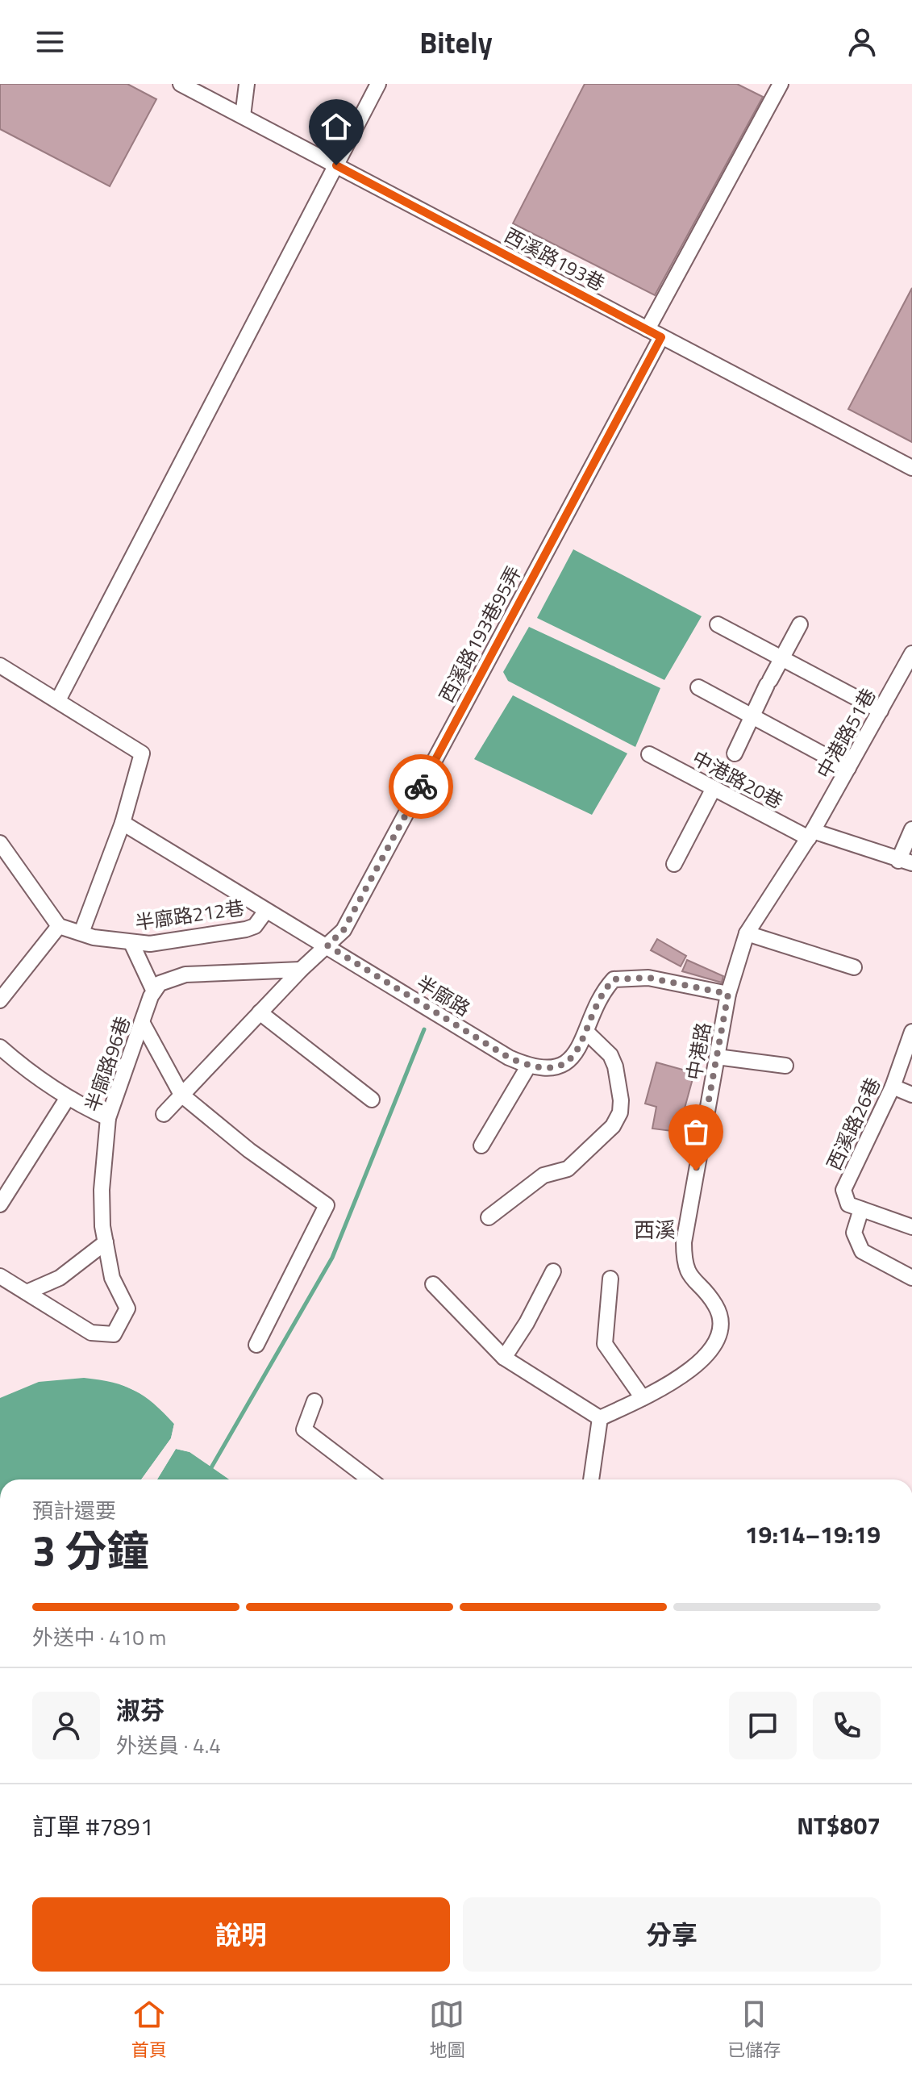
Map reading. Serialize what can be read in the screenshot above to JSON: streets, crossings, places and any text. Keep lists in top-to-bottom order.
{
  "streets": {
    "street": [
      "西溪路193巷",
      "西溪路193巷95弄",
      "中港路51巷",
      "中港路20巷",
      "半廍路212巷",
      "半廍路",
      "中港路",
      "半廍路96巷",
      "西溪路26巷"
    ]
  },
  "crossings": [
    ["西溪路193巷", "西溪路193巷95弄"],
    ["西溪路193巷95弄", "半廍路"],
    ["中港路51巷", "中港路20巷"],
    ["中港路51巷", "中港路"],
    ["中港路20巷", "中港路"],
    ["半廍路212巷", "半廍路"],
    ["半廍路", "中港路"]
  ],
  "districts": ["西溪"],
  "page": {
    "header": "Bitely",
    "heading": ["3 分鐘", "預計還要", "19:14–19:19"],
    "panel": [
      "淑芬",
      "外送員 · 4.4",
      "訂單 #7891",
      "NT$807"
    ],
    "bar": "外送中 · 410 m",
    "buttons": ["說明", "分享"],
    "tabs": ["首頁", "地圖", "已儲存"]
  }
}
